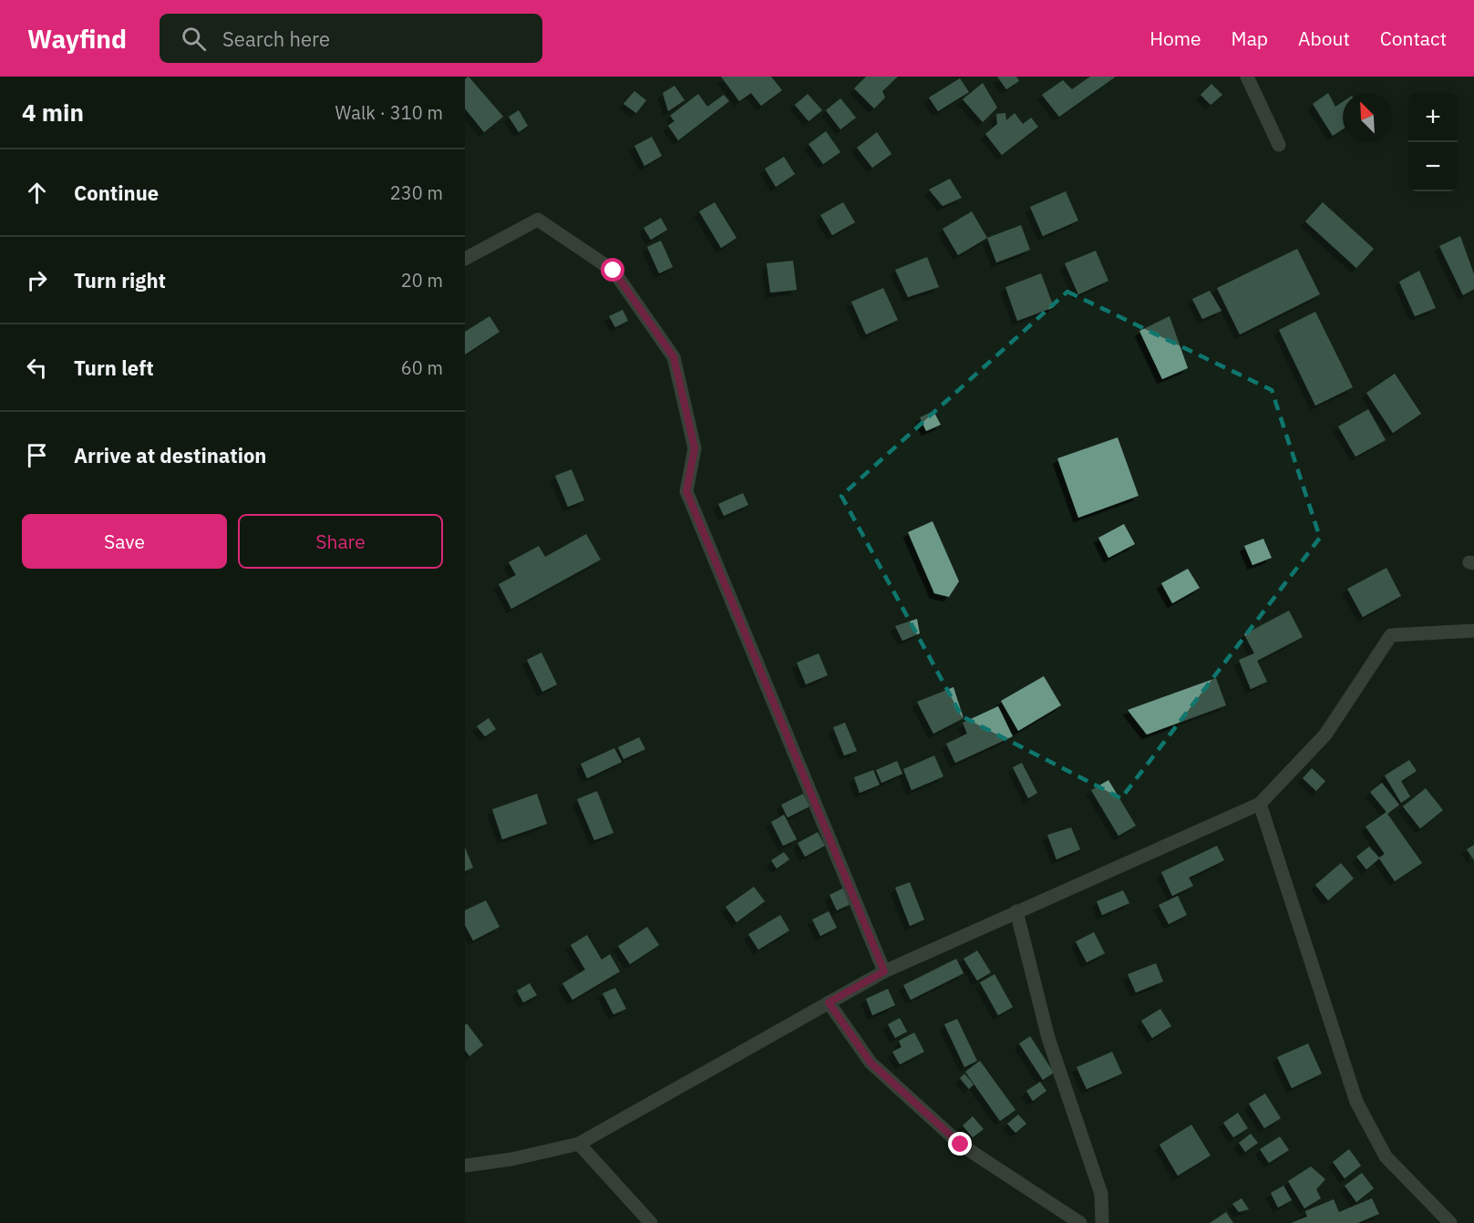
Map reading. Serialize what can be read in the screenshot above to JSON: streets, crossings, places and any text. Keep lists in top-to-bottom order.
{
  "north": "top left",
  "page": {
    "header": "Wayfind",
    "search": "Search here",
    "nav": [
      "Home",
      "Map",
      "About",
      "Contact"
    ],
    "heading": ["4 min", "Walk · 310 m"],
    "map_buttons": ["+", "−"],
    "list": [
      ["Continue", "230 m"],
      ["Turn right", "20 m"],
      ["Turn left", "60 m"],
      "Arrive at destination"
    ],
    "buttons": ["Save", "Share"]
  }
}
